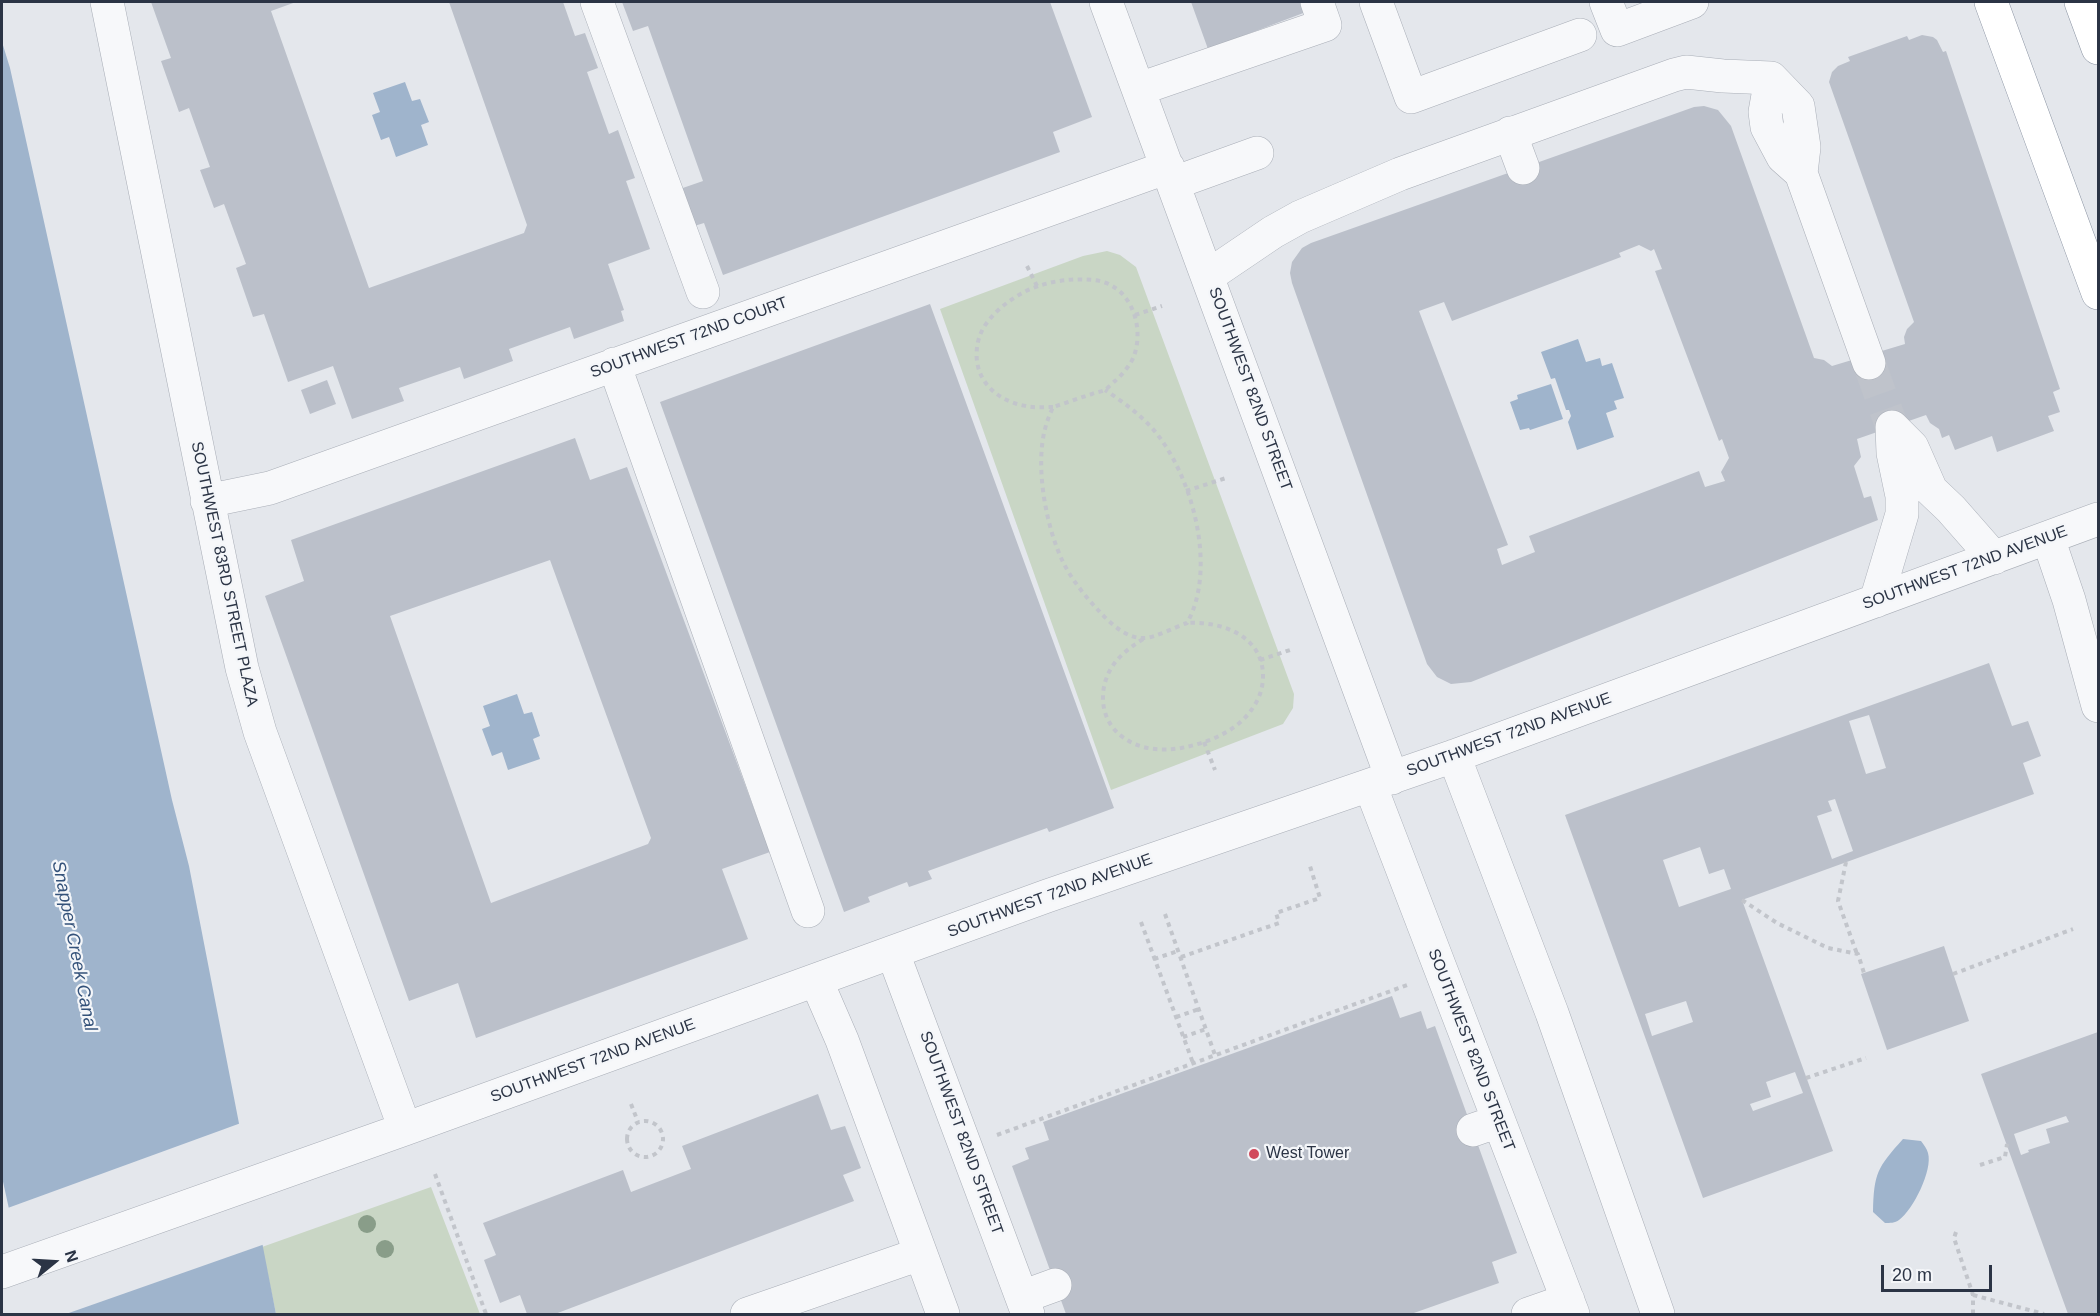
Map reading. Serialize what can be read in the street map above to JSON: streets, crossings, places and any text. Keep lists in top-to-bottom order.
{
  "streets": {
    "street": [
      "SOUTHWEST 72ND COURT",
      "SOUTHWEST 82ND STREET",
      "SOUTHWEST 72ND AVENUE",
      "SOUTHWEST 83RD STREET PLAZA"
    ]
  },
  "crossings": [
    ["SOUTHWEST 72ND COURT", "SOUTHWEST 82ND STREET"],
    ["SOUTHWEST 72ND COURT", "SOUTHWEST 83RD STREET PLAZA"],
    ["SOUTHWEST 82ND STREET", "SOUTHWEST 72ND AVENUE"],
    ["SOUTHWEST 72ND AVENUE", "SOUTHWEST 83RD STREET PLAZA"]
  ],
  "water": ["Snapper Creek Canal"],
  "places": ["West Tower"],
  "scale_bar": "20 m",
  "north": "right"
}
